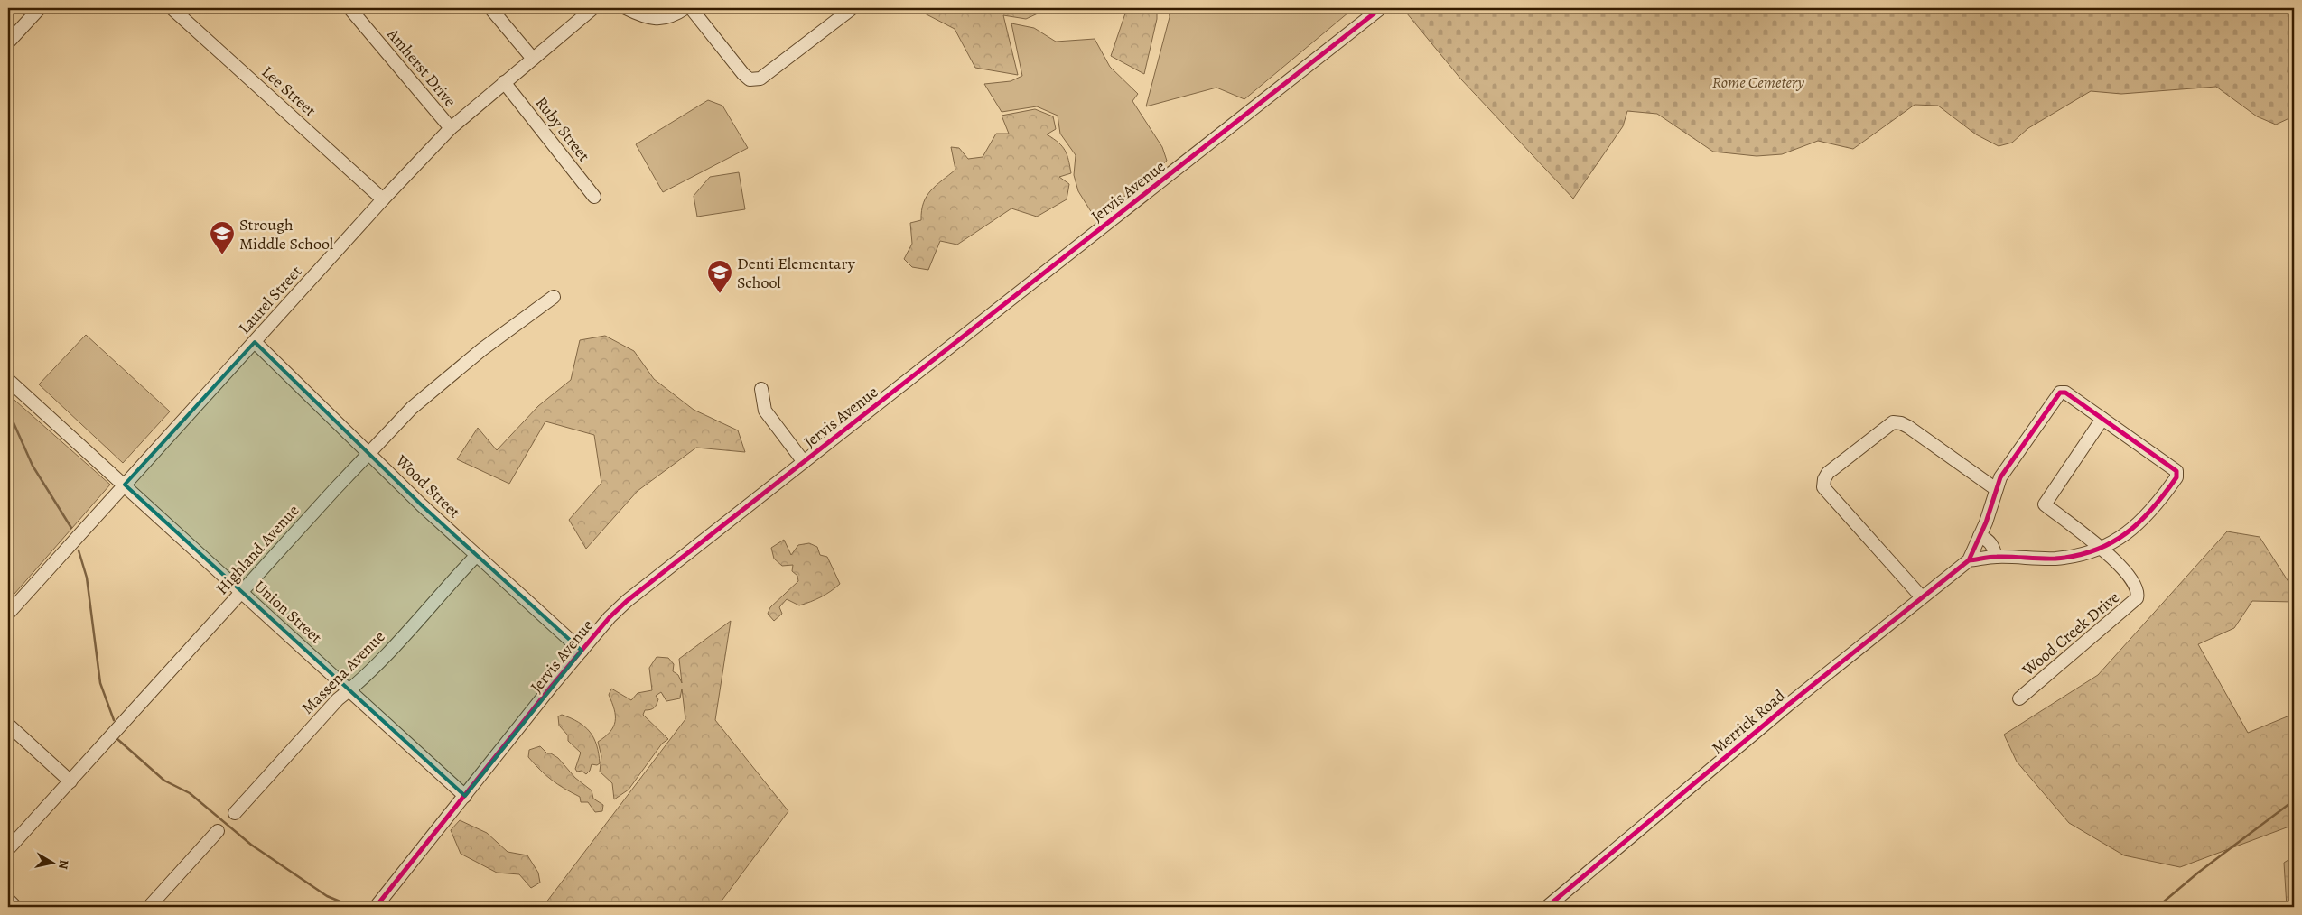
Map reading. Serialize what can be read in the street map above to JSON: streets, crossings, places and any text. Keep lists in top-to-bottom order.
{
  "streets": {
    "street": [
      "Amherst Drive",
      "Lee Street",
      "Ruby Street",
      "Jervis Avenue",
      "Laurel Street",
      "Wood Street",
      "Highland Avenue",
      "Union Street",
      "Wood Creek Drive",
      "Massena Avenue",
      "Merrick Road"
    ]
  },
  "crossings": [
    ["Amherst Drive", "Laurel Street"],
    ["Lee Street", "Laurel Street"],
    ["Ruby Street", "Laurel Street"],
    ["Jervis Avenue", "Wood Street"],
    ["Jervis Avenue", "Union Street"],
    ["Laurel Street", "Wood Street"],
    ["Laurel Street", "Union Street"],
    ["Wood Street", "Highland Avenue"],
    ["Wood Street", "Massena Avenue"],
    ["Highland Avenue", "Union Street"],
    ["Union Street", "Massena Avenue"]
  ],
  "parks": ["Rome Cemetery"],
  "places": {
    "school or university": ["Strough Middle School", "Denti Elementary School"]
  },
  "north": "right"
}
